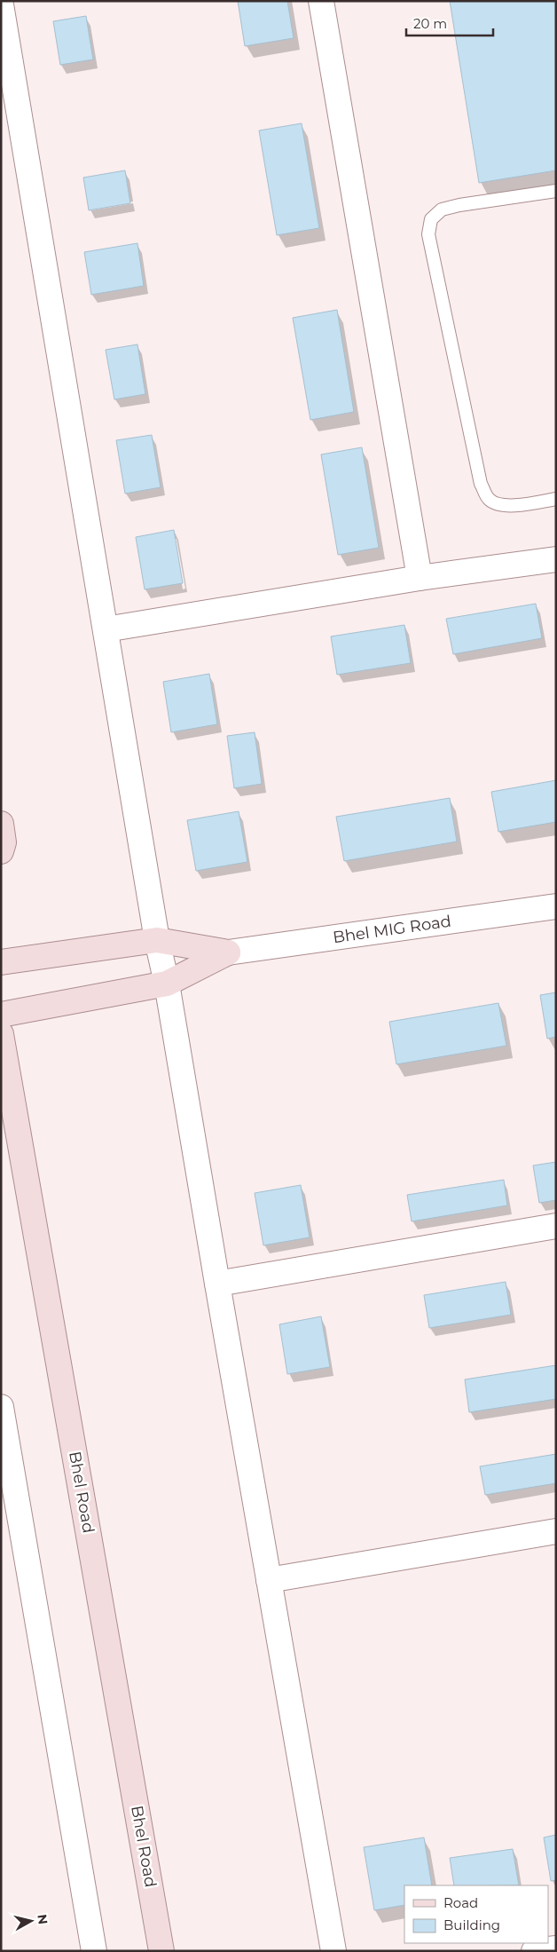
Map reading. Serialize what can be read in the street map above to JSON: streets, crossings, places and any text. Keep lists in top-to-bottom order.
{
  "streets": {
    "street": ["Bhel MIG Road", "Bhel Road"]
  },
  "legend": ["Road", "Building"],
  "scale_bar": "20 m",
  "north": "right"
}
